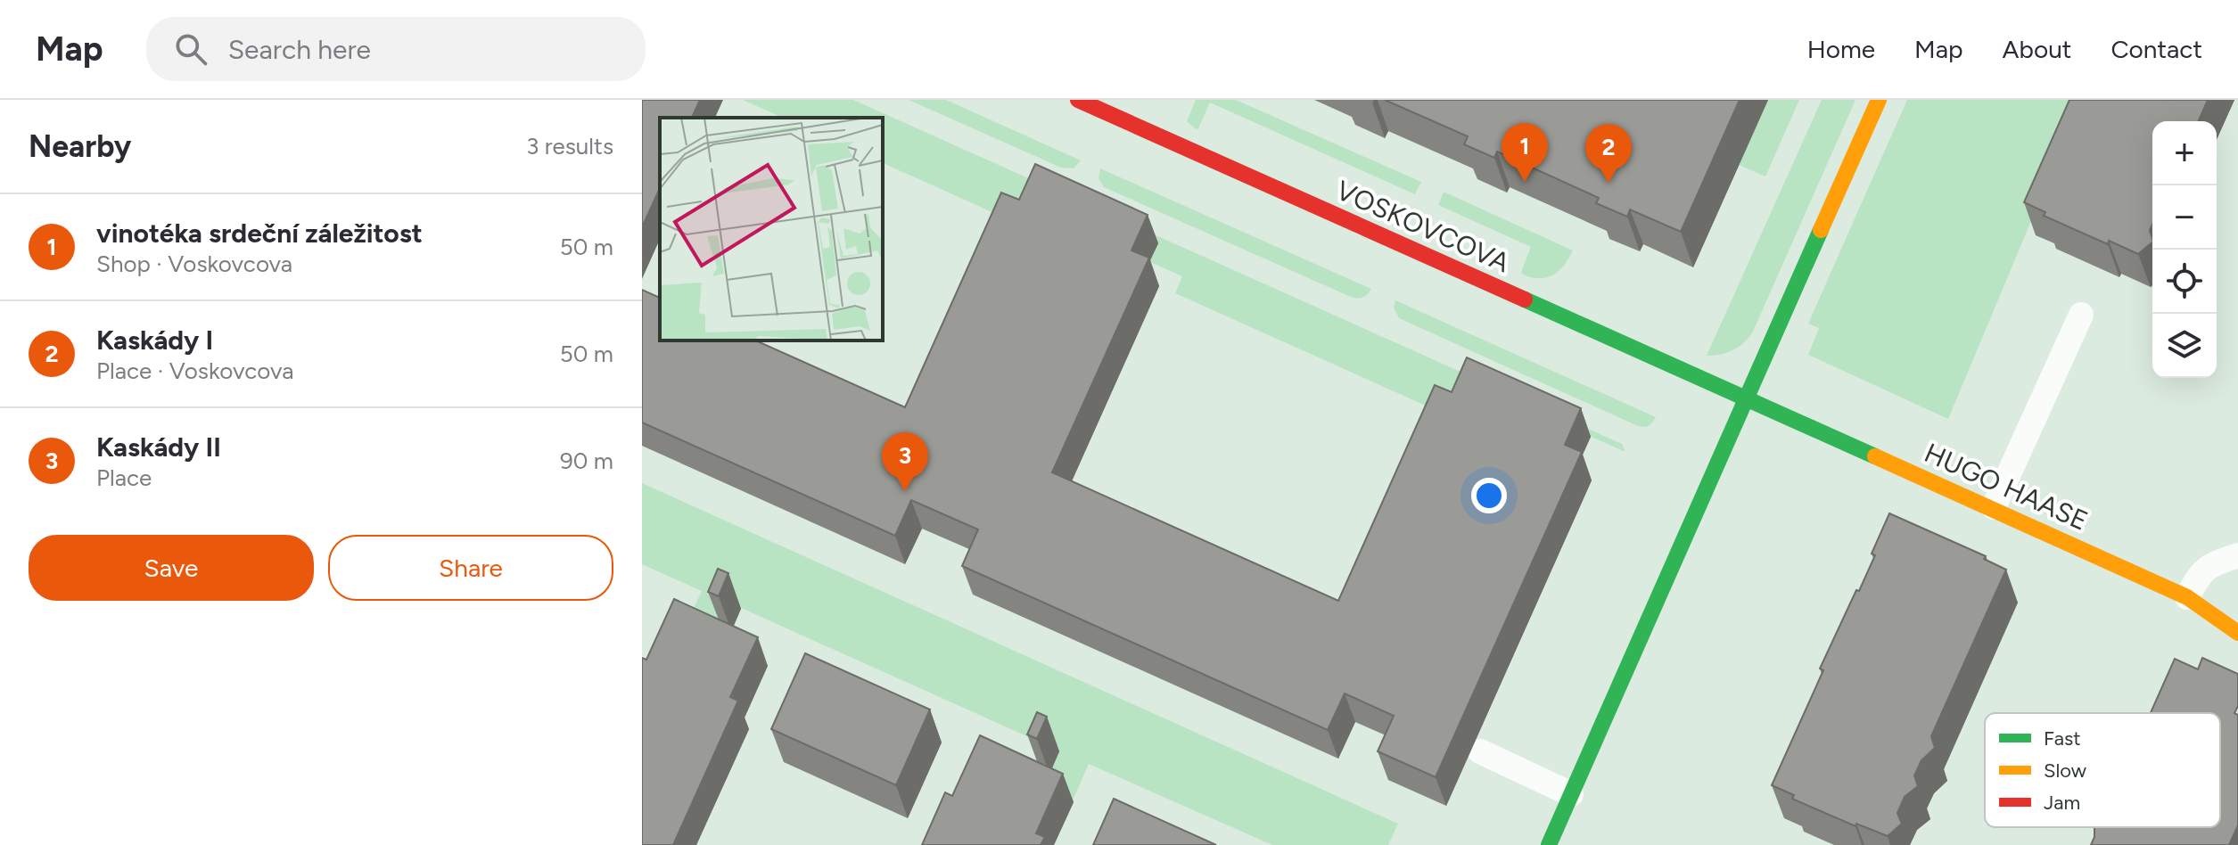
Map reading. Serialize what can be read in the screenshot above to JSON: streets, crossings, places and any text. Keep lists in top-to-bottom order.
{
  "streets": {
    "street": ["VOSKOVCOVA", "HUGO HAASE"]
  },
  "crossings": [
    ["VOSKOVCOVA", "HUGO HAASE"]
  ],
  "legend": ["Fast", "Slow", "Jam"],
  "page": {
    "header": "Map",
    "search": "Search here",
    "nav": [
      "Home",
      "Map",
      "About",
      "Contact"
    ],
    "heading": ["Nearby", "3 results"],
    "map_buttons": ["+", "−"],
    "pins": ["1", "2", "3"],
    "list": [
      {
        "mark": "1",
        "name": "vinotéka srdeční záležitost",
        "note": "Shop · Voskovcova",
        "value": "50 m"
      },
      {
        "mark": "2",
        "name": "Kaskády I",
        "note": "Place · Voskovcova",
        "value": "50 m"
      },
      {
        "mark": "3",
        "name": "Kaskády II",
        "note": "Place",
        "value": "90 m"
      }
    ],
    "buttons": ["Save", "Share"]
  }
}
